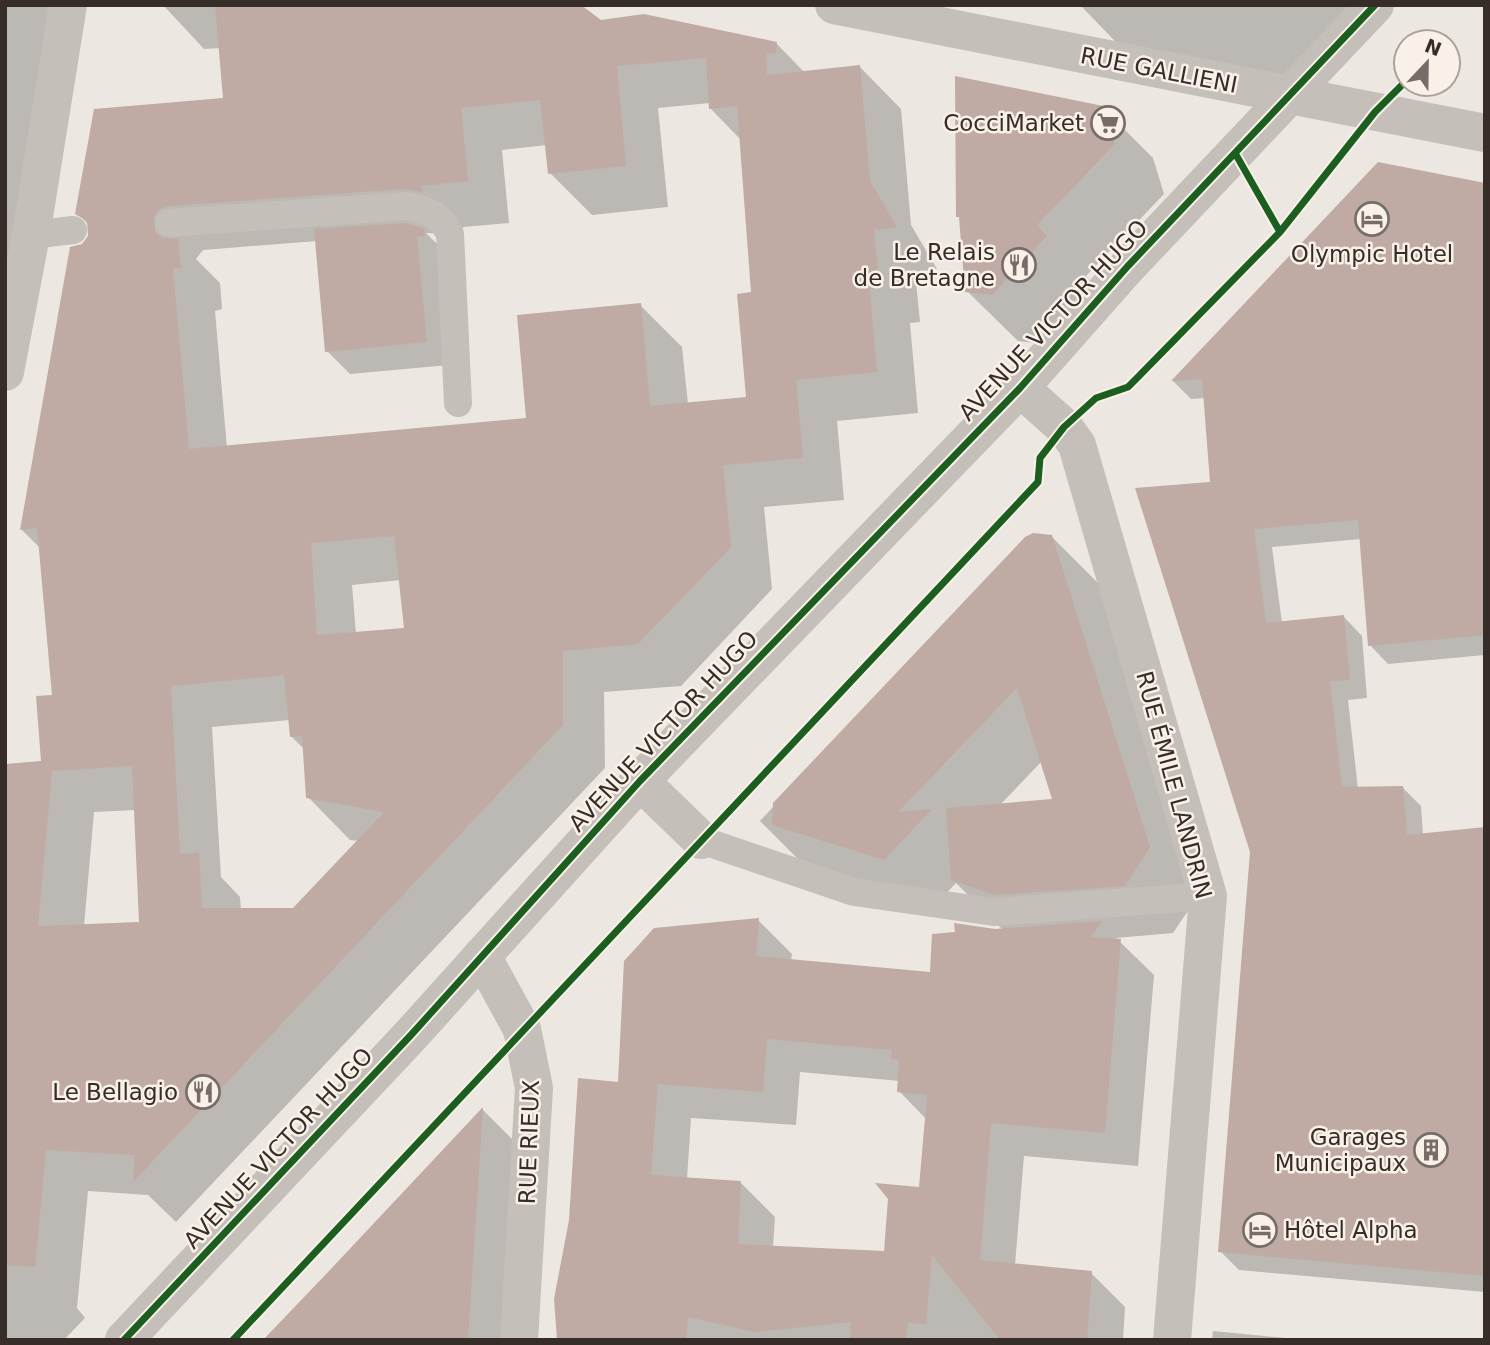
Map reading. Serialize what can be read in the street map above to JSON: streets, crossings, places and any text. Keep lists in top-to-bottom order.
{
  "streets": {
    "street": [
      "RUE GALLIENI",
      "AVENUE VICTOR HUGO",
      "RUE ÉMILE LANDRIN",
      "RUE RIEUX"
    ]
  },
  "crossings": [
    ["RUE GALLIENI", "AVENUE VICTOR HUGO"],
    ["AVENUE VICTOR HUGO", "RUE ÉMILE LANDRIN"],
    ["AVENUE VICTOR HUGO", "RUE RIEUX"]
  ],
  "places": {
    "supermarket": ["CocciMarket"],
    "hotel": ["Olympic Hotel", "Hôtel Alpha"],
    "restaurant": ["Le Relais de Bretagne", "Le Bellagio"],
    "building": ["Garages Municipaux"]
  },
  "north": "top"
}
